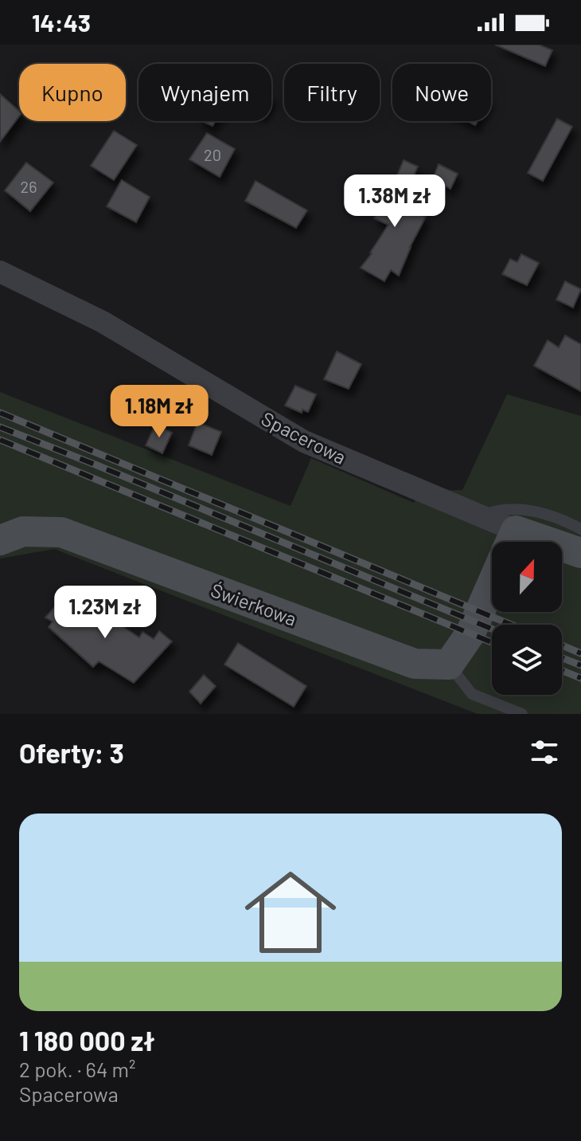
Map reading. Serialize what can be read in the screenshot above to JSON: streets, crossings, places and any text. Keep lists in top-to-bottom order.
{
  "streets": {
    "street": ["Spacerowa", "Świerkowa"]
  },
  "house_numbers": ["20", "26"],
  "north": "top",
  "page": {
    "status": "14:43",
    "chip": [
      "Kupno",
      "Wynajem",
      "Filtry",
      "Nowe"
    ],
    "price": ["1.38M zł", "1.18M zł", "1.23M zł"],
    "heading": "Oferty: 3",
    "list": [
      {
        "name": "1 180 000 zł",
        "note": "2 pok. · 64 m² · Spacerowa"
      }
    ]
  }
}
